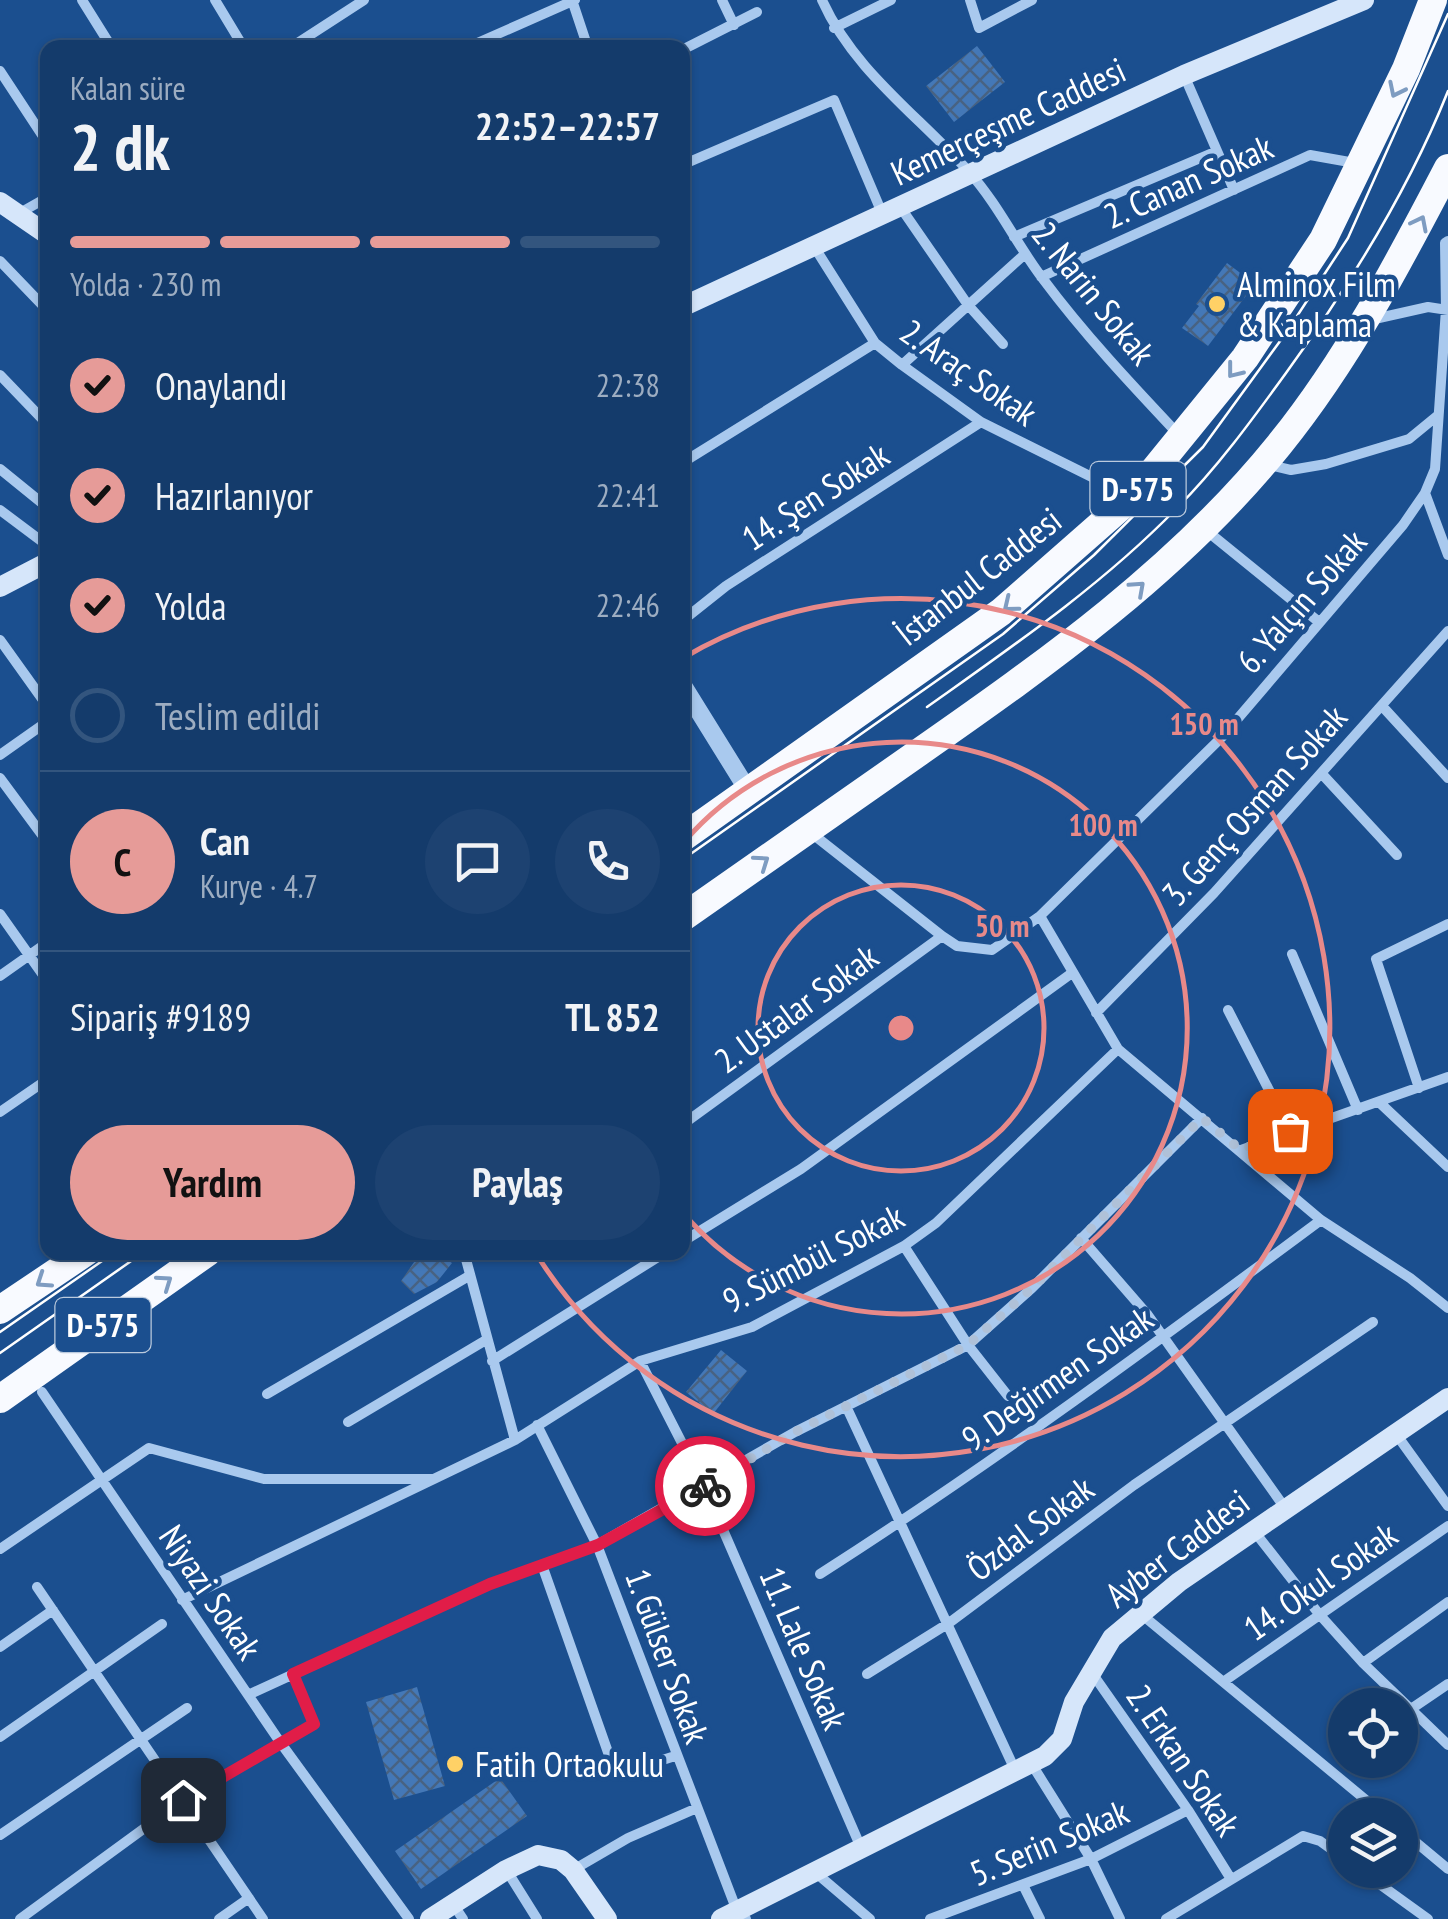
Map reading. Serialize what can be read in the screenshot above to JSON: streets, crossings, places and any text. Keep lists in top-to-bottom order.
{
  "streets": {
    "highway": ["D-575", "İstanbul Caddesi"],
    "main road": ["Kemerçeşme Caddesi", "Ayber Caddesi"],
    "street": [
      "2. Canan Sokak",
      "2. Narin Sokak",
      "2. Araç Sokak",
      "14. Şen Sokak",
      "6. Yalçın Sokak",
      "3. Genç Osman Sokak",
      "2. Ustalar Sokak",
      "9. Sümbül Sokak",
      "9. Değirmen Sokak",
      "Özdal Sokak",
      "14. Okul Sokak",
      "Niyazi Sokak",
      "11. Lale Sokak",
      "1. Gülser Sokak",
      "2. Erkan Sokak",
      "5. Serin Sokak"
    ]
  },
  "crossings": [
    ["Kemerçeşme Caddesi", "2. Narin Sokak"],
    ["Kemerçeşme Caddesi", "2. Araç Sokak"],
    ["2. Canan Sokak", "2. Narin Sokak"],
    ["2. Canan Sokak", "İstanbul Caddesi"],
    ["2. Narin Sokak", "İstanbul Caddesi"],
    ["2. Araç Sokak", "14. Şen Sokak"],
    ["2. Araç Sokak", "İstanbul Caddesi"],
    ["6. Yalçın Sokak", "2. Ustalar Sokak"],
    ["9. Sümbül Sokak", "Niyazi Sokak"],
    ["9. Sümbül Sokak", "11. Lale Sokak"],
    ["9. Sümbül Sokak", "1. Gülser Sokak"],
    ["Ayber Caddesi", "11. Lale Sokak"],
    ["Ayber Caddesi", "1. Gülser Sokak"],
    ["Ayber Caddesi", "2. Erkan Sokak"],
    ["2. Erkan Sokak", "5. Serin Sokak"]
  ],
  "places": ["Alminox Film & Kaplama", "Fatih Ortaokulu"],
  "page": {
    "heading": ["2 dk", "Kalan süre", "22:52–22:57"],
    "panel": [
      "Can",
      "Kurye · 4.7",
      "Sipariş #9189",
      "TL 852"
    ],
    "bar": "Yolda · 230 m",
    "list": [
      ["Onaylandı", "22:38"],
      ["Hazırlanıyor", "22:41"],
      ["Yolda", "22:46"],
      "Teslim edildi"
    ],
    "round": "C",
    "buttons": ["Yardım", "Paylaş"]
  },
  "rings": ["150 m", "100 m", "50 m"]
}
